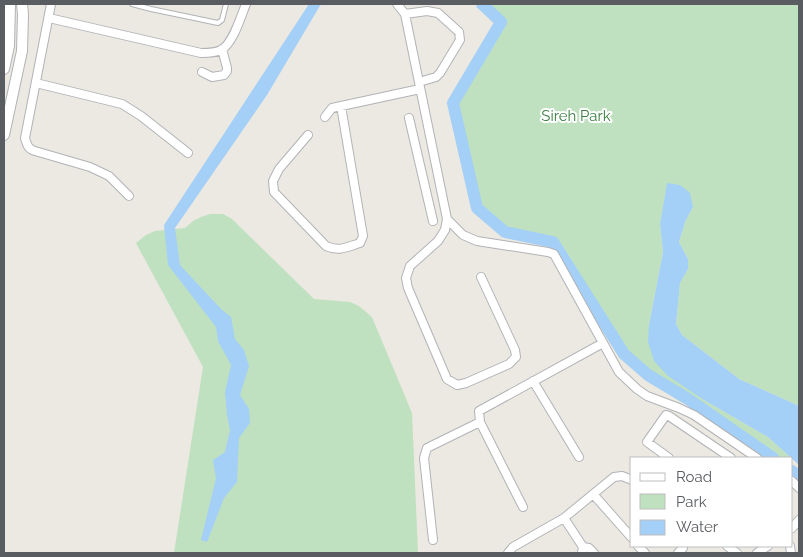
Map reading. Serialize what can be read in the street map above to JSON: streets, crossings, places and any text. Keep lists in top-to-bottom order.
{
  "parks": ["Sireh Park"],
  "legend": ["Road", "Park", "Water"]
}
